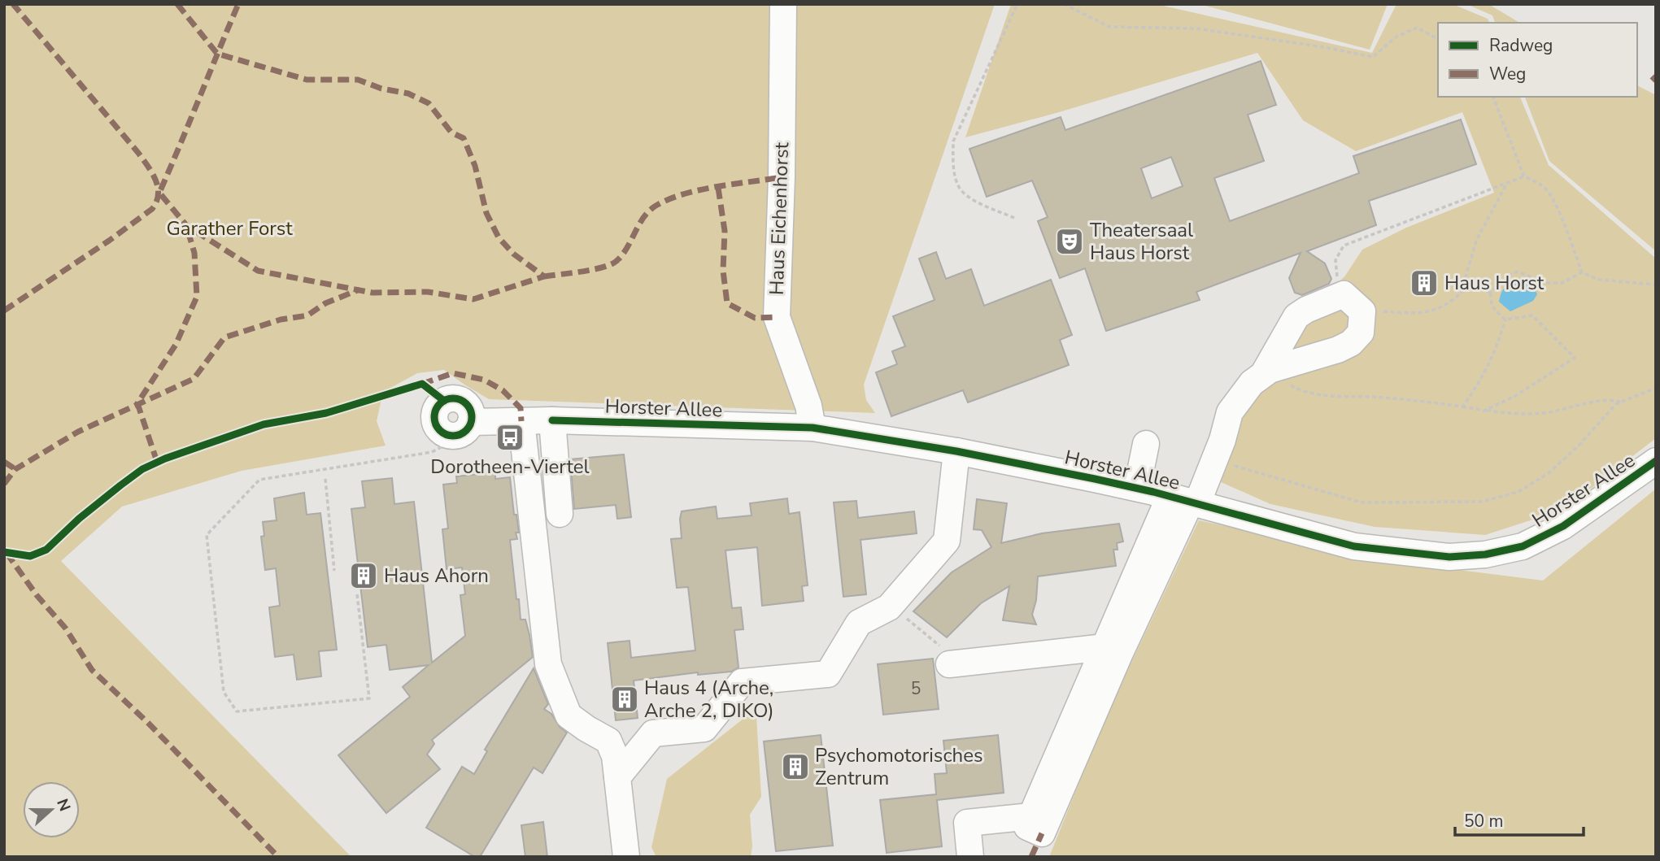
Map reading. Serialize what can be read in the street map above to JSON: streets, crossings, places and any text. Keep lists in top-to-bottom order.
{
  "streets": {
    "street": ["Haus Eichenhorst", "Horster Allee"]
  },
  "crossings": [
    ["Haus Eichenhorst", "Horster Allee"]
  ],
  "parks": ["Garather Forst"],
  "places": {
    "theatre": ["Theatersaal Haus Horst"],
    "building": [
      "Haus Horst",
      "Haus Ahorn",
      "Haus 4 (Arche, Arche 2, DIKO)",
      "Psychomotorisches Zentrum"
    ],
    "bus stop": ["Dorotheen-Viertel"]
  },
  "house_numbers": ["5"],
  "legend": ["Radweg", "Weg"],
  "scale_bar": "50 m",
  "north": "right"
}
